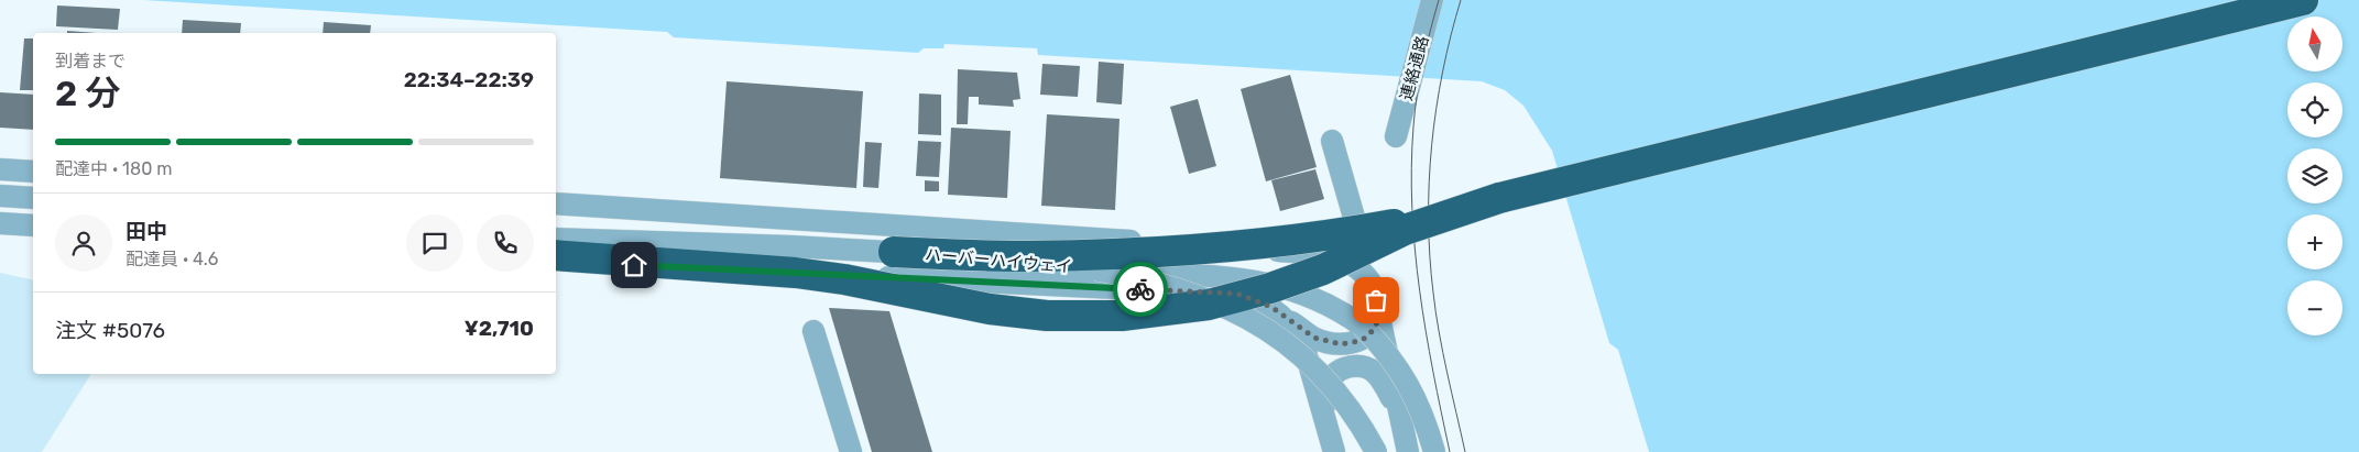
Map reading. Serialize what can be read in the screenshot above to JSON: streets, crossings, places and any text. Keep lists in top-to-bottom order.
{
  "streets": {
    "street": ["連絡通路", "ハーバーハイウェイ"]
  },
  "north": "top",
  "page": {
    "map_buttons": ["+", "−"],
    "heading": ["2 分", "到着まで", "22:34–22:39"],
    "panel": [
      "田中",
      "配達員 · 4.6",
      "注文 #5076",
      "¥2,710"
    ],
    "bar": "配達中 · 180 m"
  }
}
